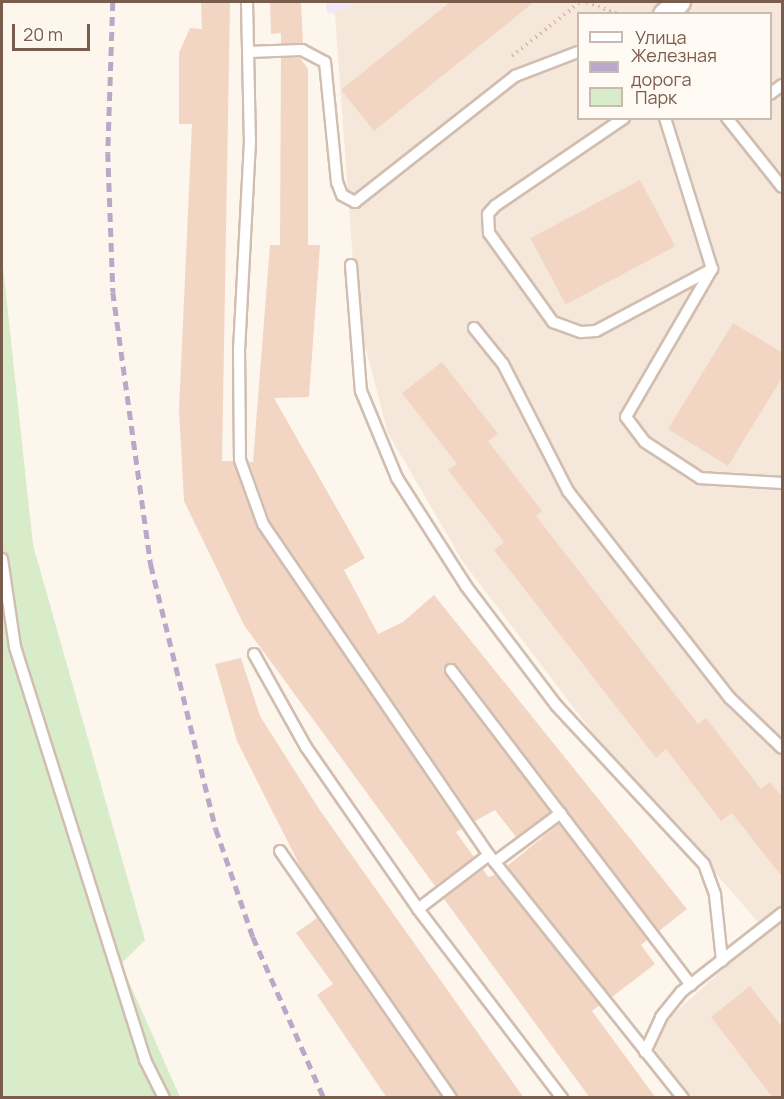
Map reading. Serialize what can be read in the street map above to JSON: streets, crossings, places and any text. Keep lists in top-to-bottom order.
{
  "legend": ["Улица", "Железная дорога", "Парк"],
  "scale_bar": "20 m"
}
